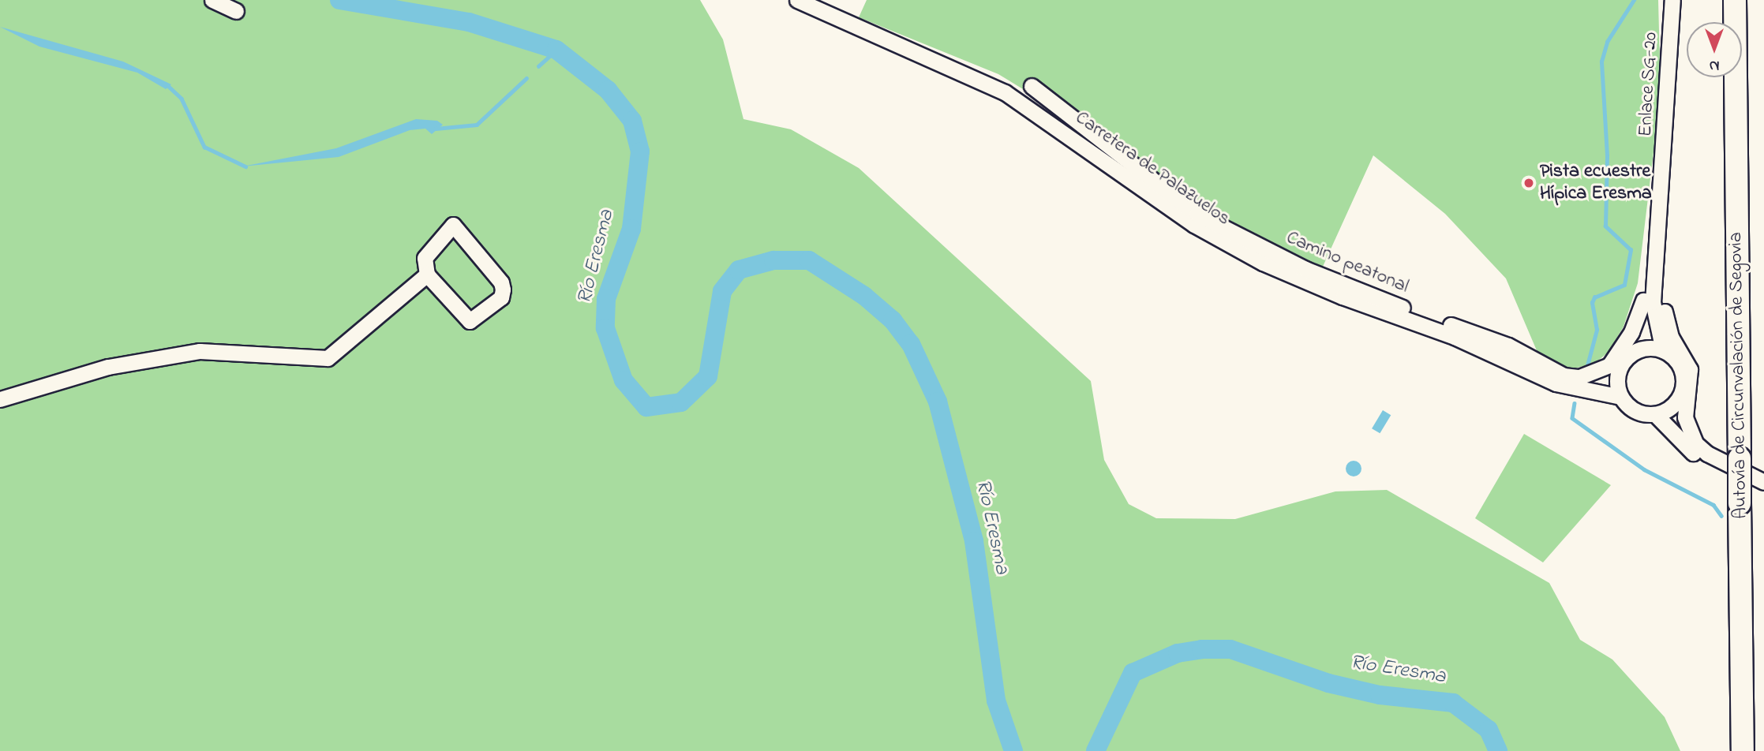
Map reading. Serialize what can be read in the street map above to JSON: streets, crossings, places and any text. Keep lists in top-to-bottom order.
{
  "streets": {
    "highway": ["Autovía de Circunvalación de Segovia"],
    "street": ["Enlace SG-20", "Carretera de Palazuelos", "Camino peatonal"]
  },
  "crossings": [
    ["Enlace SG-20", "Carretera de Palazuelos"],
    ["Enlace SG-20", "Camino peatonal"]
  ],
  "water": ["Río Eresma"],
  "places": ["Pista ecuestre Hípica Eresma"],
  "north": "bottom"
}
